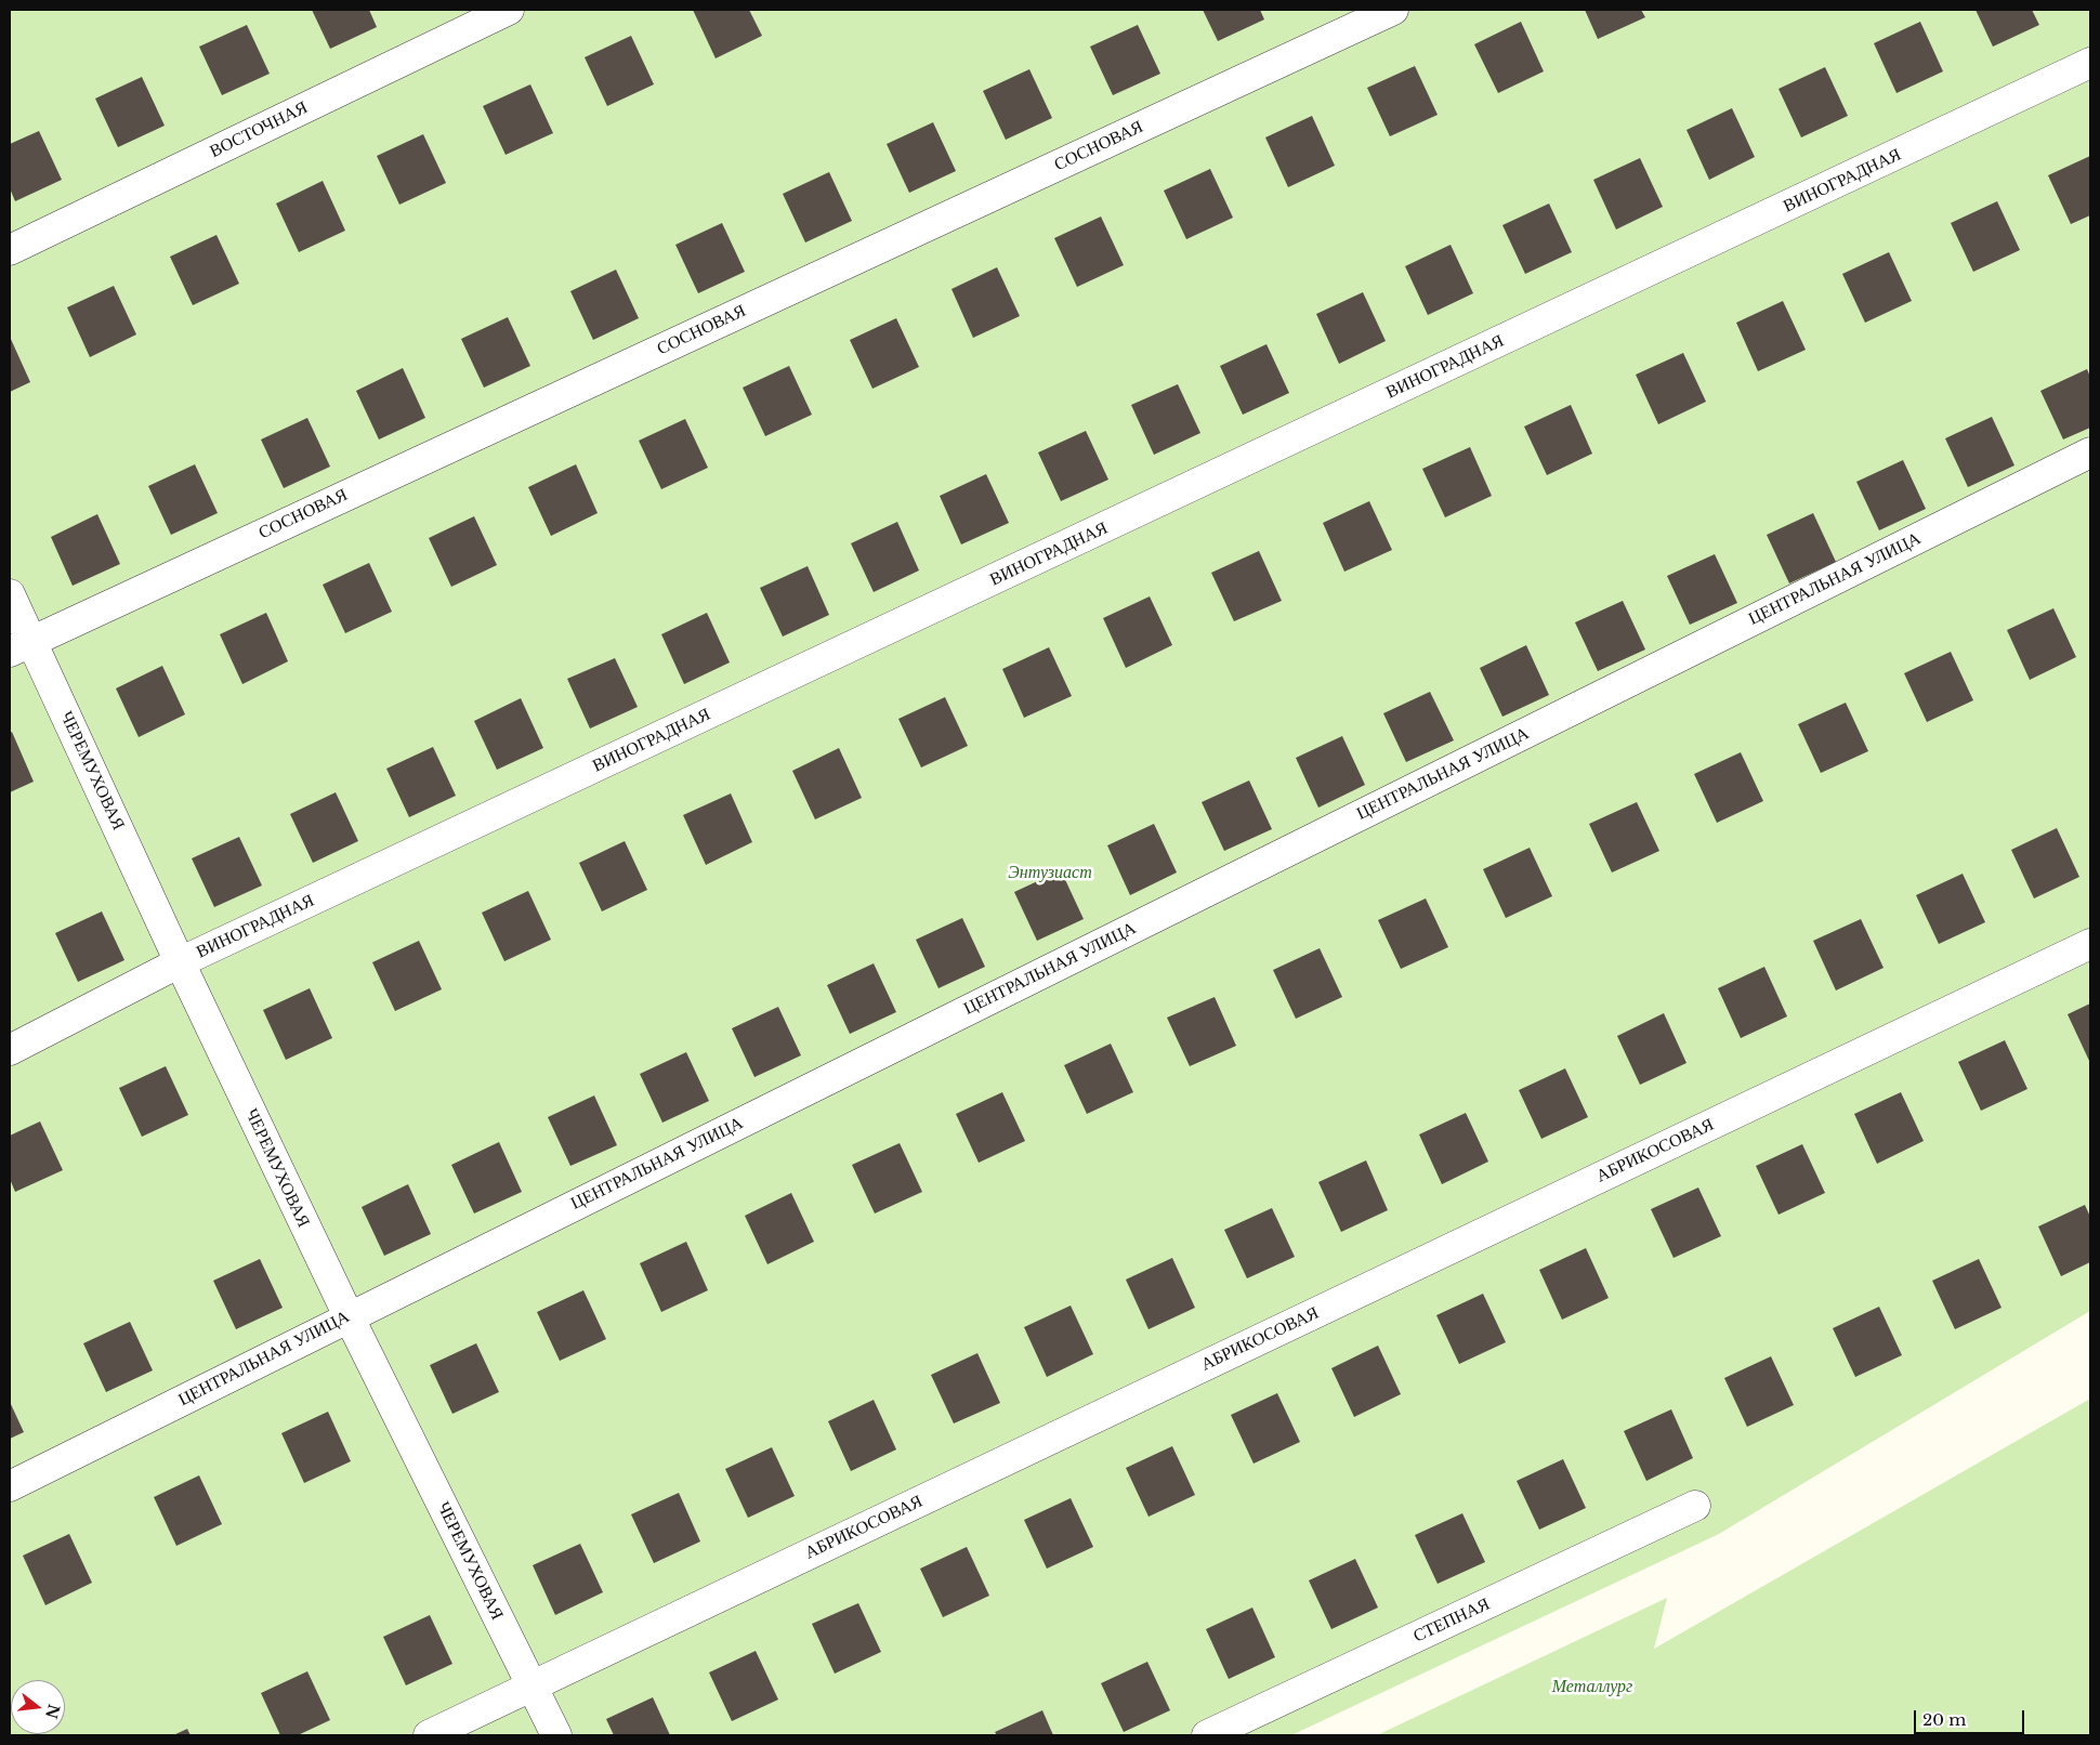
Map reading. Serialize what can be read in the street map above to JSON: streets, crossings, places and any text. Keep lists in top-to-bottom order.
{
  "streets": {
    "street": [
      "ВОСТОЧНАЯ",
      "СОСНОВАЯ",
      "ВИНОГРАДНАЯ",
      "ЦЕНТРАЛЬНАЯ УЛИЦА",
      "ЧЕРЕМУХОВАЯ",
      "АБРИКОСОВАЯ",
      "СТЕПНАЯ"
    ]
  },
  "crossings": [
    ["СОСНОВАЯ", "ЧЕРЕМУХОВАЯ"],
    ["ВИНОГРАДНАЯ", "ЧЕРЕМУХОВАЯ"],
    ["ЦЕНТРАЛЬНАЯ УЛИЦА", "ЧЕРЕМУХОВАЯ"],
    ["ЧЕРЕМУХОВАЯ", "АБРИКОСОВАЯ"]
  ],
  "parks": ["Энтузиаст", "Металлург"],
  "scale_bar": "20 m",
  "north": "right"
}
